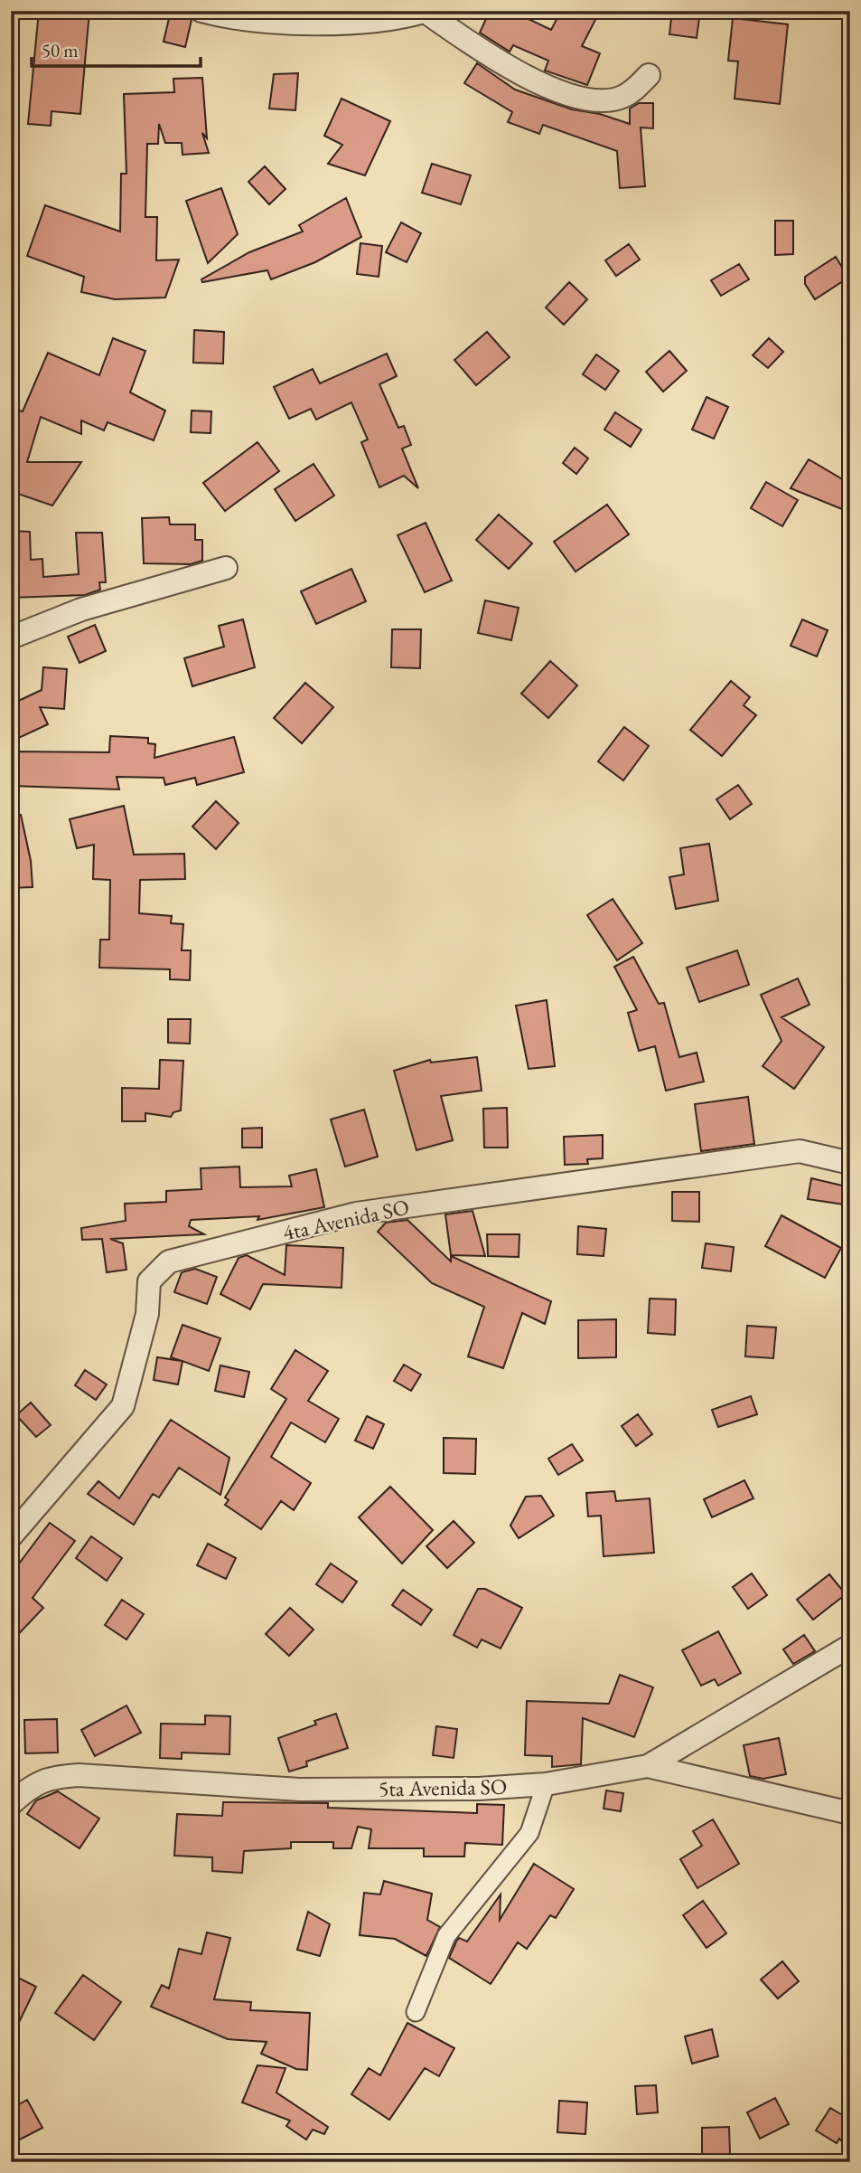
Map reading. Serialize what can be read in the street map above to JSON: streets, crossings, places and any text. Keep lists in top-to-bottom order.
{
  "streets": {
    "street": ["4ta Avenida SO", "5ta Avenida SO"]
  },
  "scale_bar": "50 m"
}
